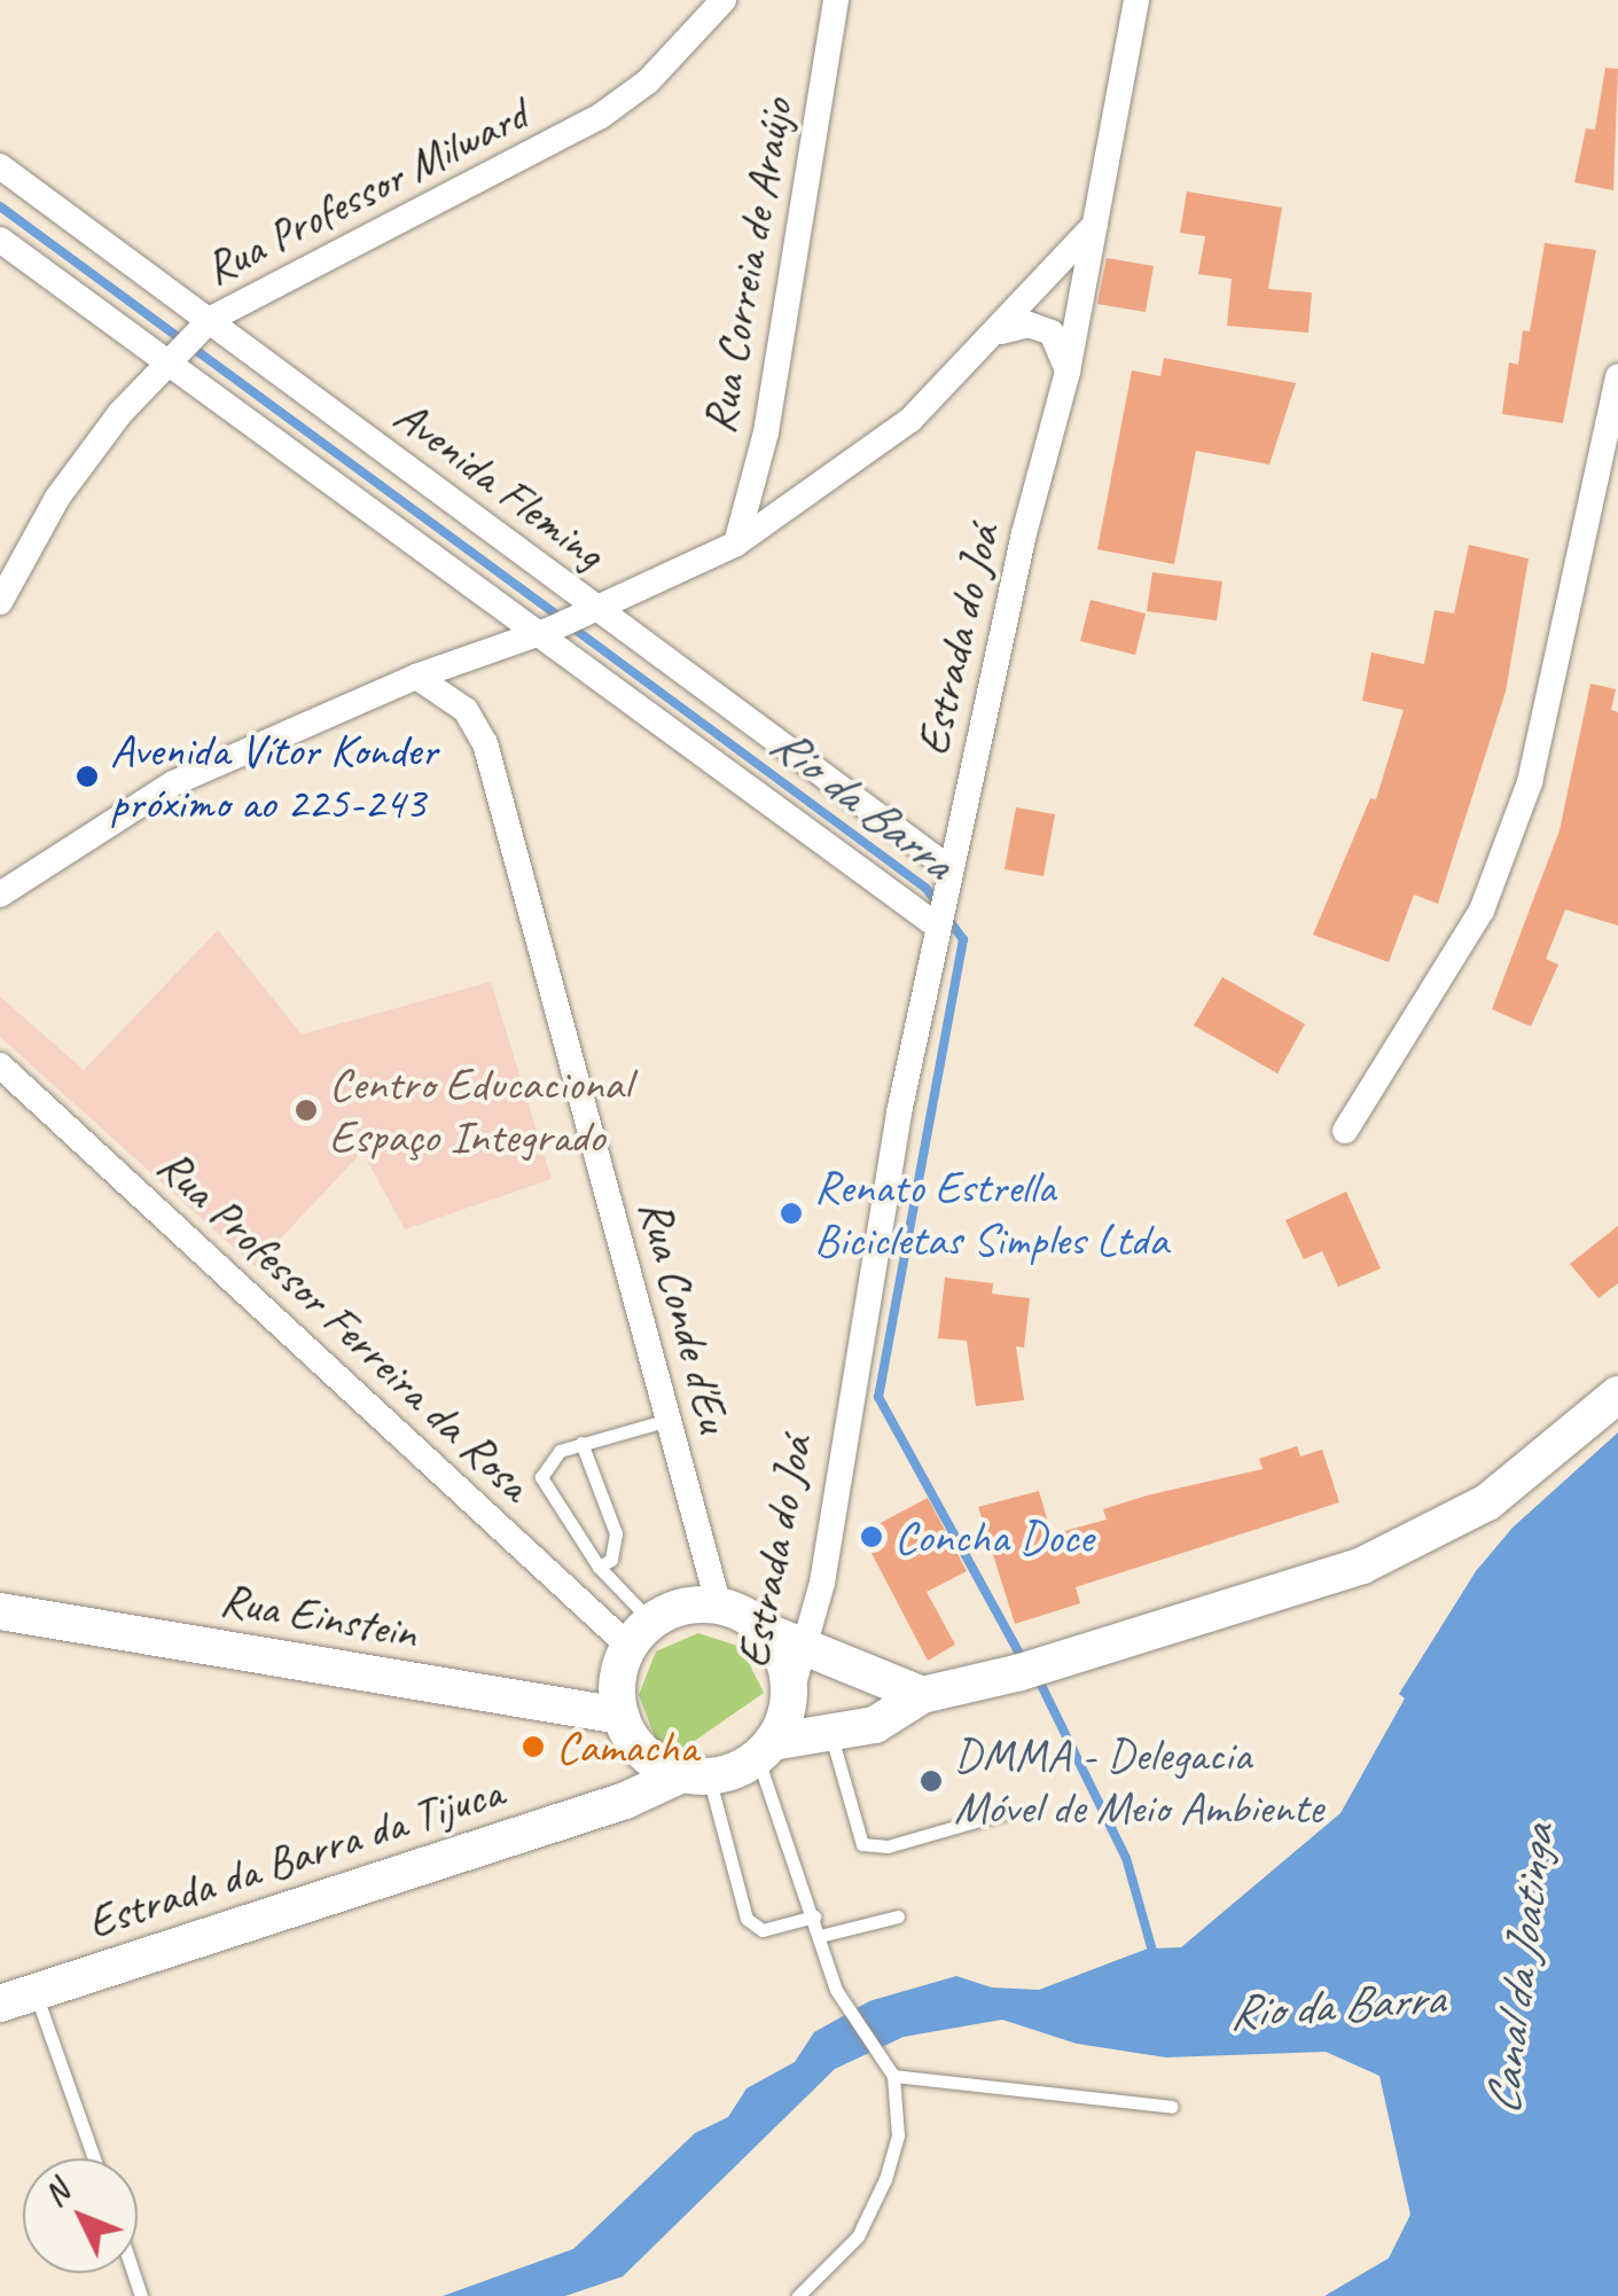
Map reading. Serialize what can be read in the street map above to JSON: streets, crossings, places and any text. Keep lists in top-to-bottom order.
{
  "streets": {
    "street": [
      "Rua Professor Milward",
      "Rua Correia de Araújo",
      "Avenida Fleming",
      "Estrada do Joá",
      "Rua Conde d'Eu",
      "Rua Professor Ferreira da Rosa",
      "Rua Einstein",
      "Estrada da Barra da Tijuca"
    ]
  },
  "crossings": [
    ["Rua Professor Milward", "Avenida Fleming"],
    ["Avenida Fleming", "Estrada do Joá"],
    ["Estrada do Joá", "Rua Conde d'Eu"],
    ["Estrada do Joá", "Rua Professor Ferreira da Rosa"],
    ["Estrada do Joá", "Rua Einstein"],
    ["Estrada do Joá", "Estrada da Barra da Tijuca"],
    ["Rua Conde d'Eu", "Rua Professor Ferreira da Rosa"],
    ["Rua Conde d'Eu", "Rua Einstein"],
    ["Rua Conde d'Eu", "Estrada da Barra da Tijuca"],
    ["Rua Professor Ferreira da Rosa", "Rua Einstein"],
    ["Rua Professor Ferreira da Rosa", "Estrada da Barra da Tijuca"],
    ["Rua Einstein", "Estrada da Barra da Tijuca"]
  ],
  "water": ["Rio da Barra", "Canal da Joatinga"],
  "places": [
    "Avenida Vítor Konder próximo ao 225-243",
    "Centro Educacional Espaço Integrado",
    "Renato Estrella Bicicletas Simples Ltda",
    "Concha Doce",
    "Camacha",
    "DMMA - Delegacia Móvel de Meio Ambiente"
  ],
  "north": "top left"
}
